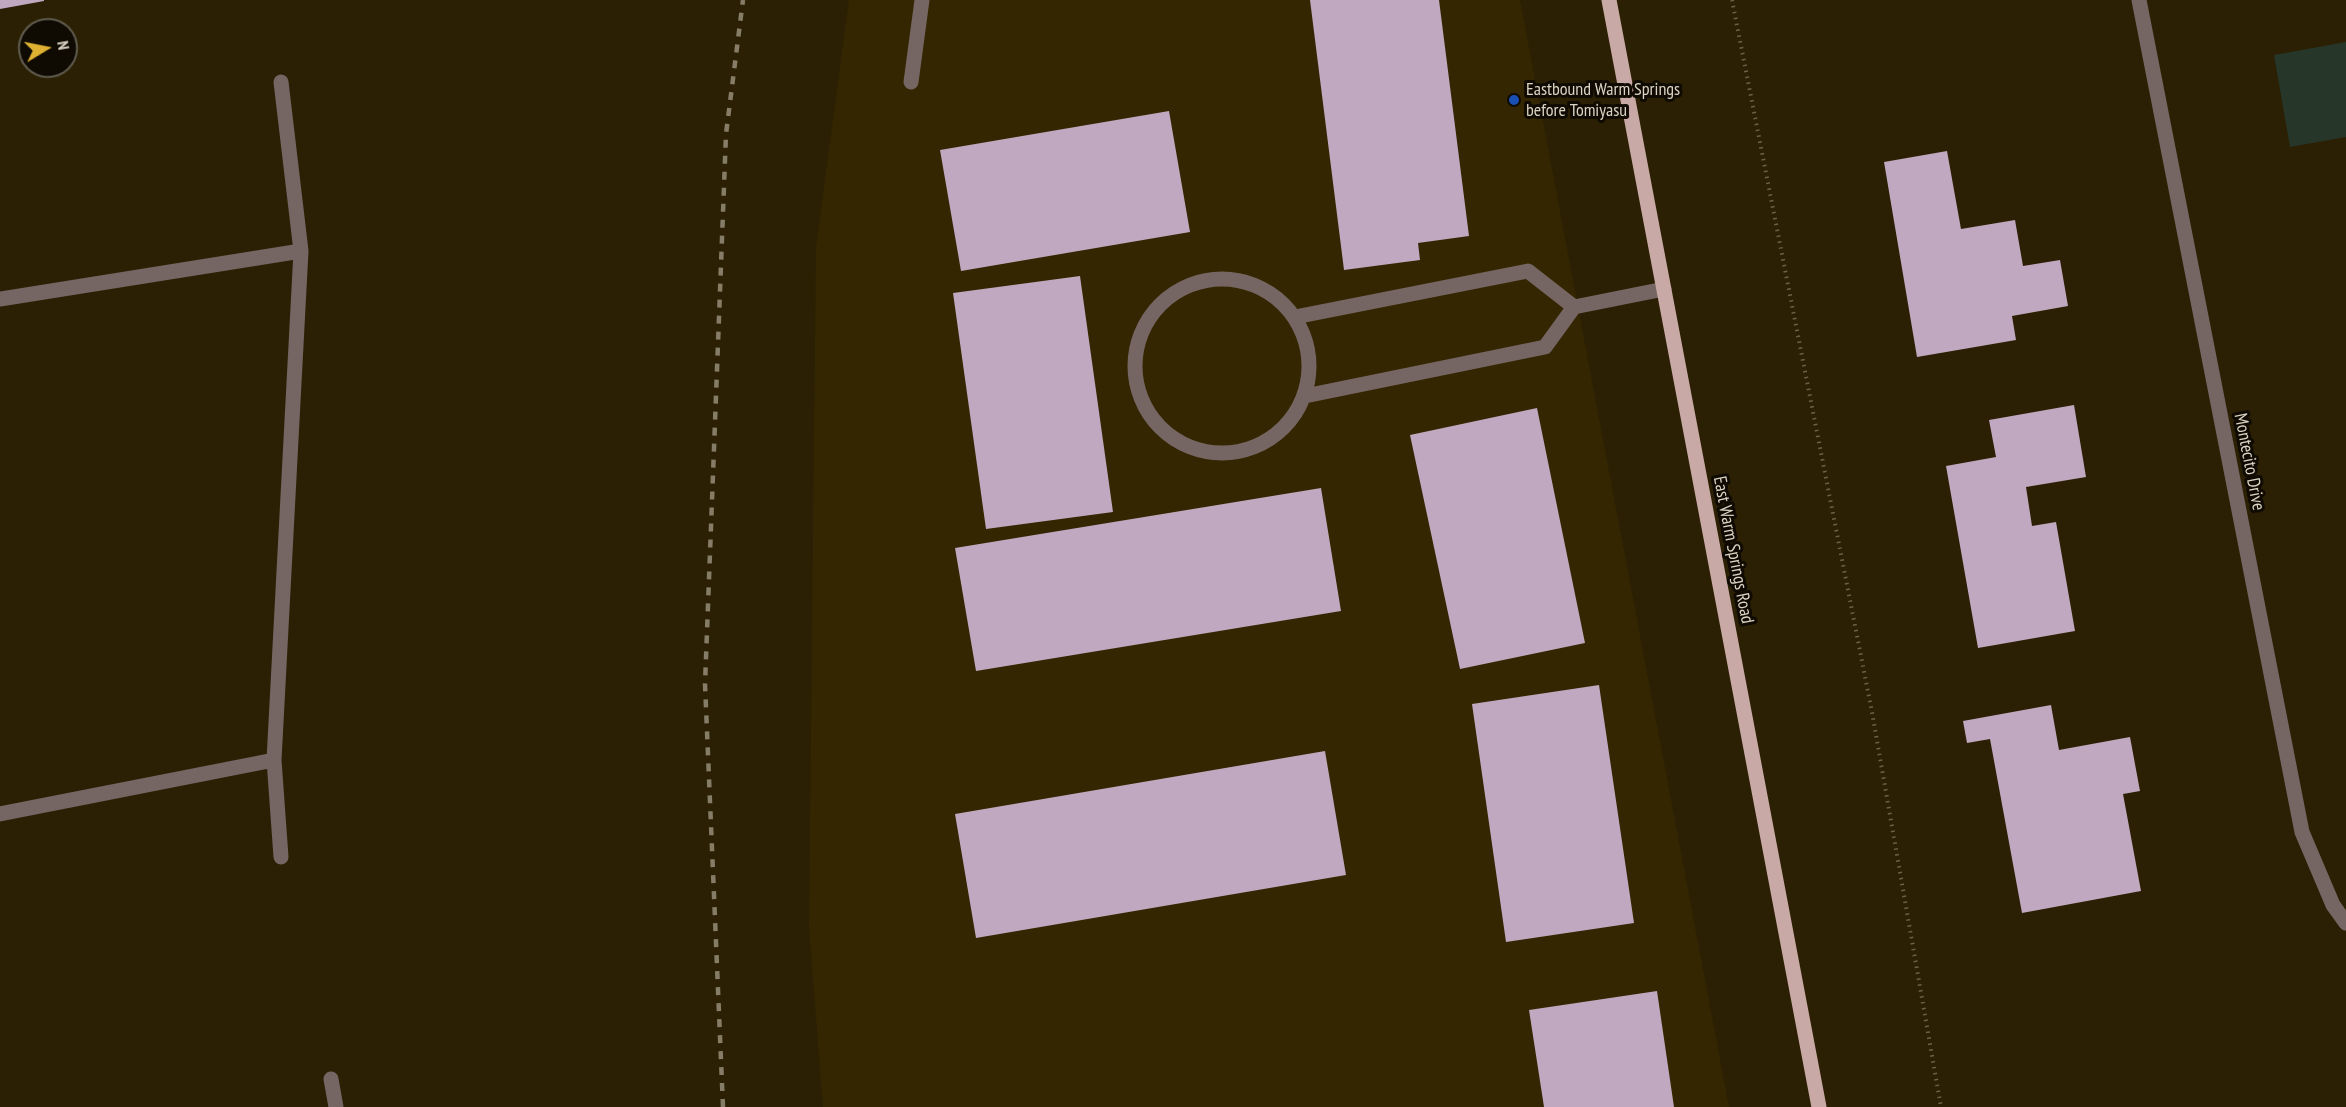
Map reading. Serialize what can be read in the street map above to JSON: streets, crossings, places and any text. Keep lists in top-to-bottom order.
{
  "streets": {
    "main road": ["East Warm Springs Road"],
    "street": ["Montecito Drive"]
  },
  "places": ["Eastbound Warm Springs before Tomiyasu"],
  "north": "right"
}
